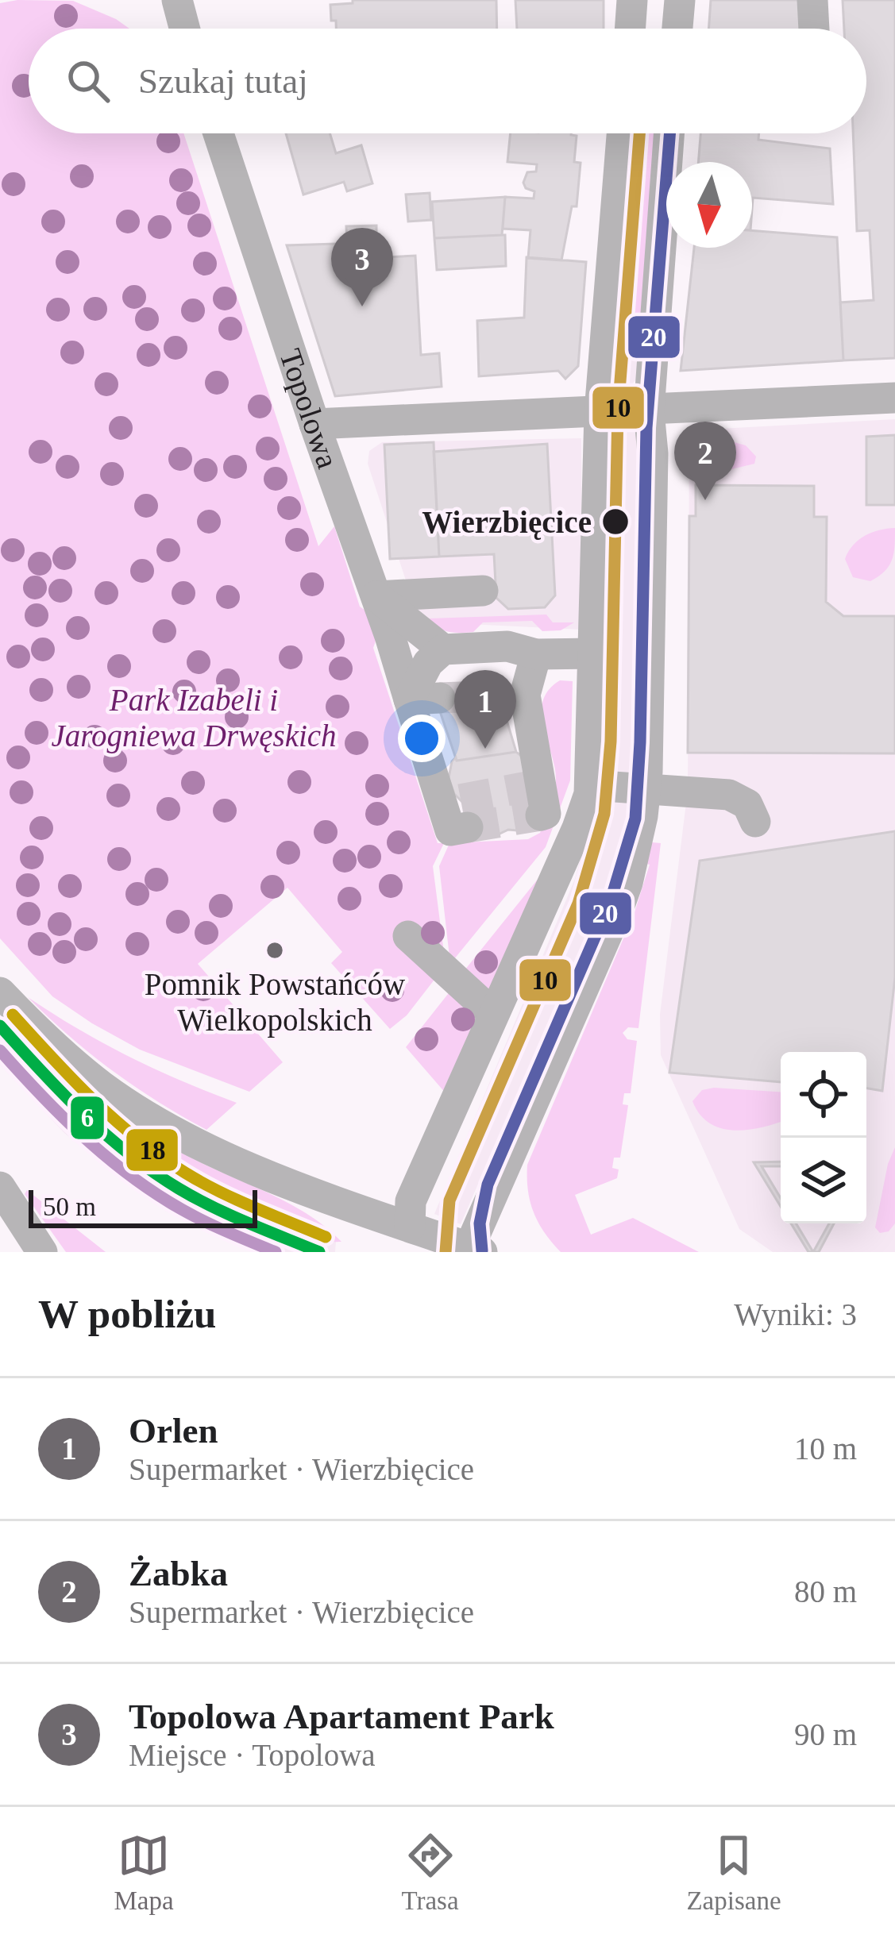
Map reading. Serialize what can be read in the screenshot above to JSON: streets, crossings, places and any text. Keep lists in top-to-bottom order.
{
  "streets": {
    "street": ["Topolowa"]
  },
  "parks": ["Park Izabeli i Jarogniewa Drwęskich"],
  "places": ["Wierzbięcice", "Pomnik Powstańców Wielkopolskich"],
  "lines": [
    "tram line 10",
    "transit line 20",
    "transit line 18",
    "transit line 6"
  ],
  "scale_bar": "50 m",
  "north": "bottom",
  "page": {
    "search": "Szukaj tutaj",
    "pins": ["3", "2", "1"],
    "scale": "50 m",
    "heading": ["W pobliżu", "Wyniki: 3"],
    "list": [
      {
        "mark": "1",
        "name": "Orlen",
        "note": "Supermarket · Wierzbięcice",
        "value": "10 m"
      },
      {
        "mark": "2",
        "name": "Żabka",
        "note": "Supermarket · Wierzbięcice",
        "value": "80 m"
      },
      {
        "mark": "3",
        "name": "Topolowa Apartament Park",
        "note": "Miejsce · Topolowa",
        "value": "90 m"
      }
    ],
    "nav": ["Mapa", "Trasa", "Zapisane"]
  }
}
